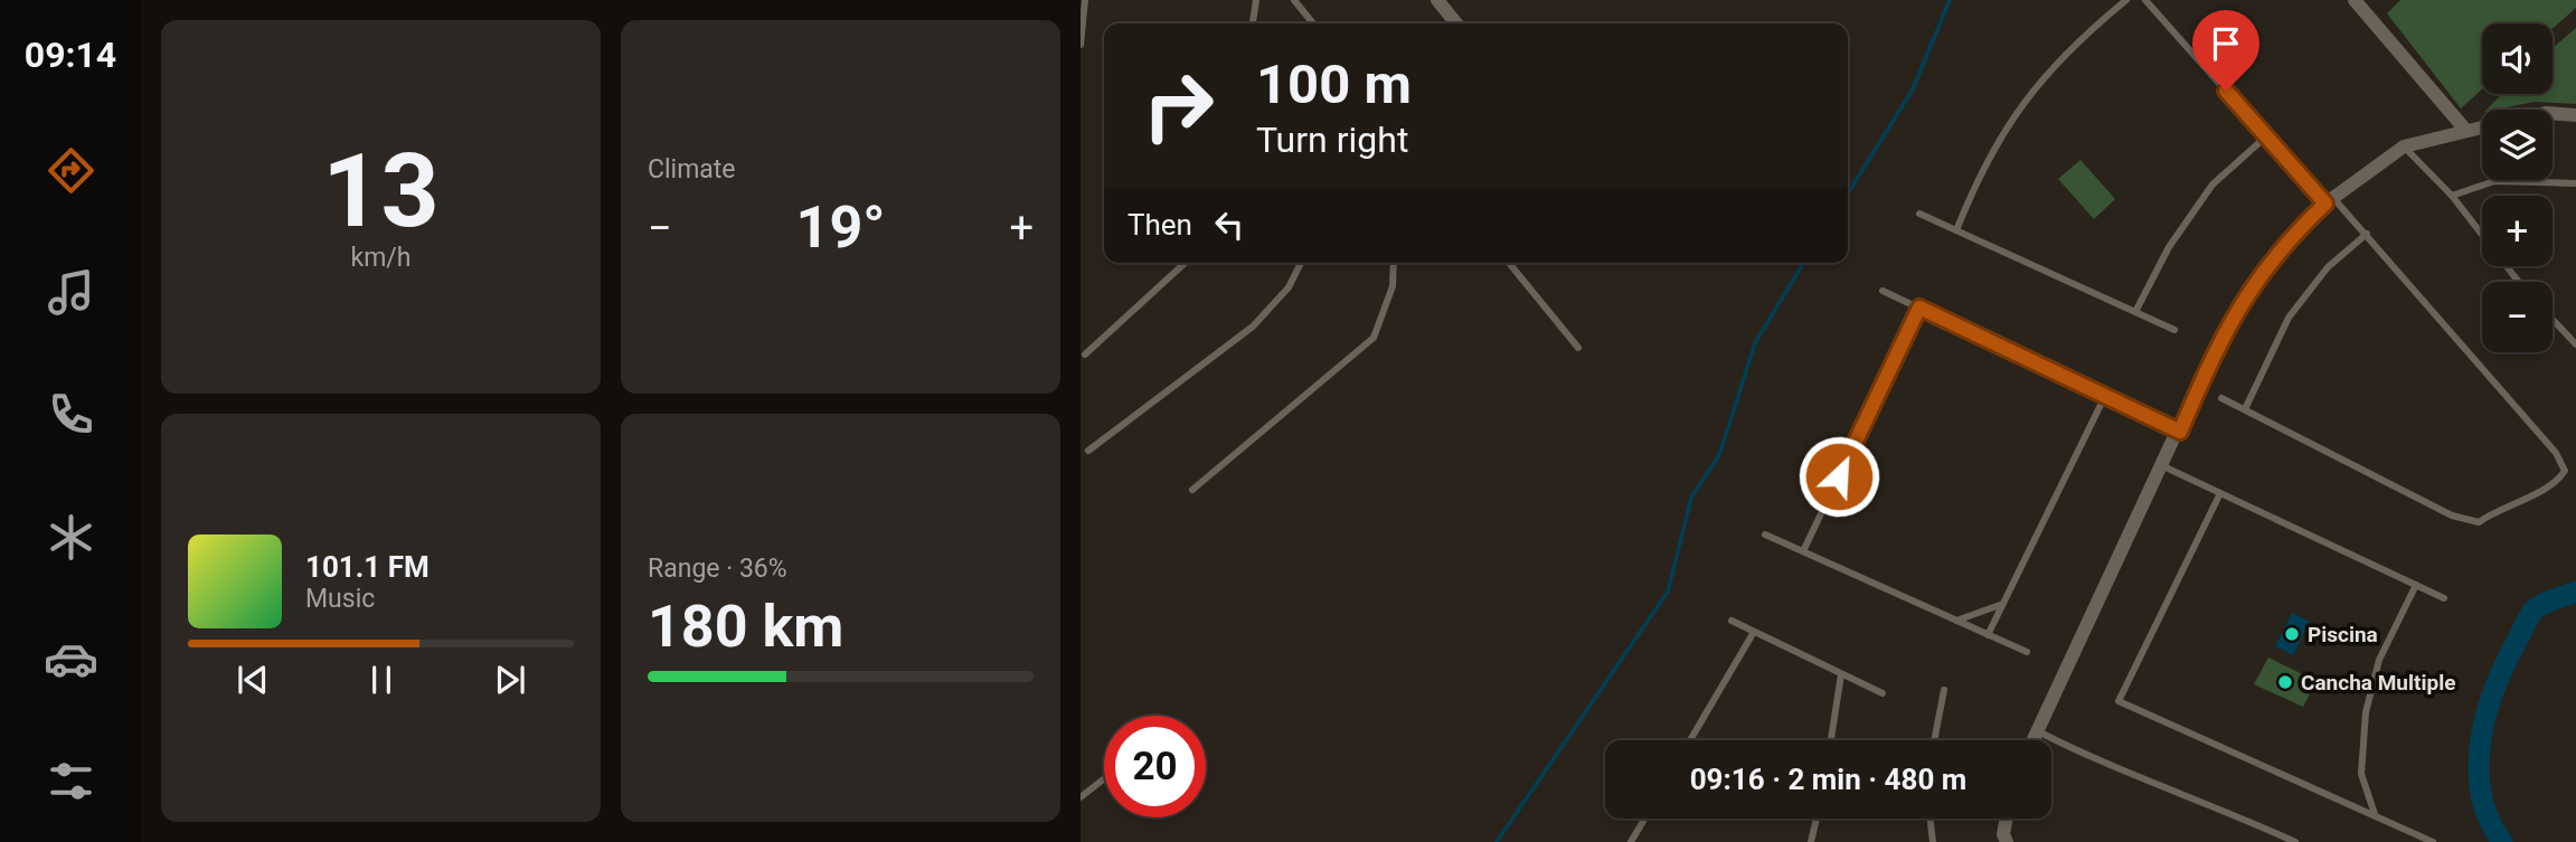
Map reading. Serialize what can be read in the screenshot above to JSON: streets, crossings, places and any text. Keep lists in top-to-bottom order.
{
  "places": ["Piscina", "Cancha Multiple"],
  "page": {
    "tabs": "09:14",
    "tile": [
      ["13", "km/h"],
      "Climate",
      ["Range · 36%", "180 km"]
    ],
    "map_buttons": ["+", "−"],
    "turn": ["100 m", "Turn right"],
    "then": "Then",
    "heat": ["−", "19°", "+"],
    "song": ["101.1 FM", "Music"],
    "limit": "20",
    "trip": "09:16 · 2 min · 480 m"
  }
}
